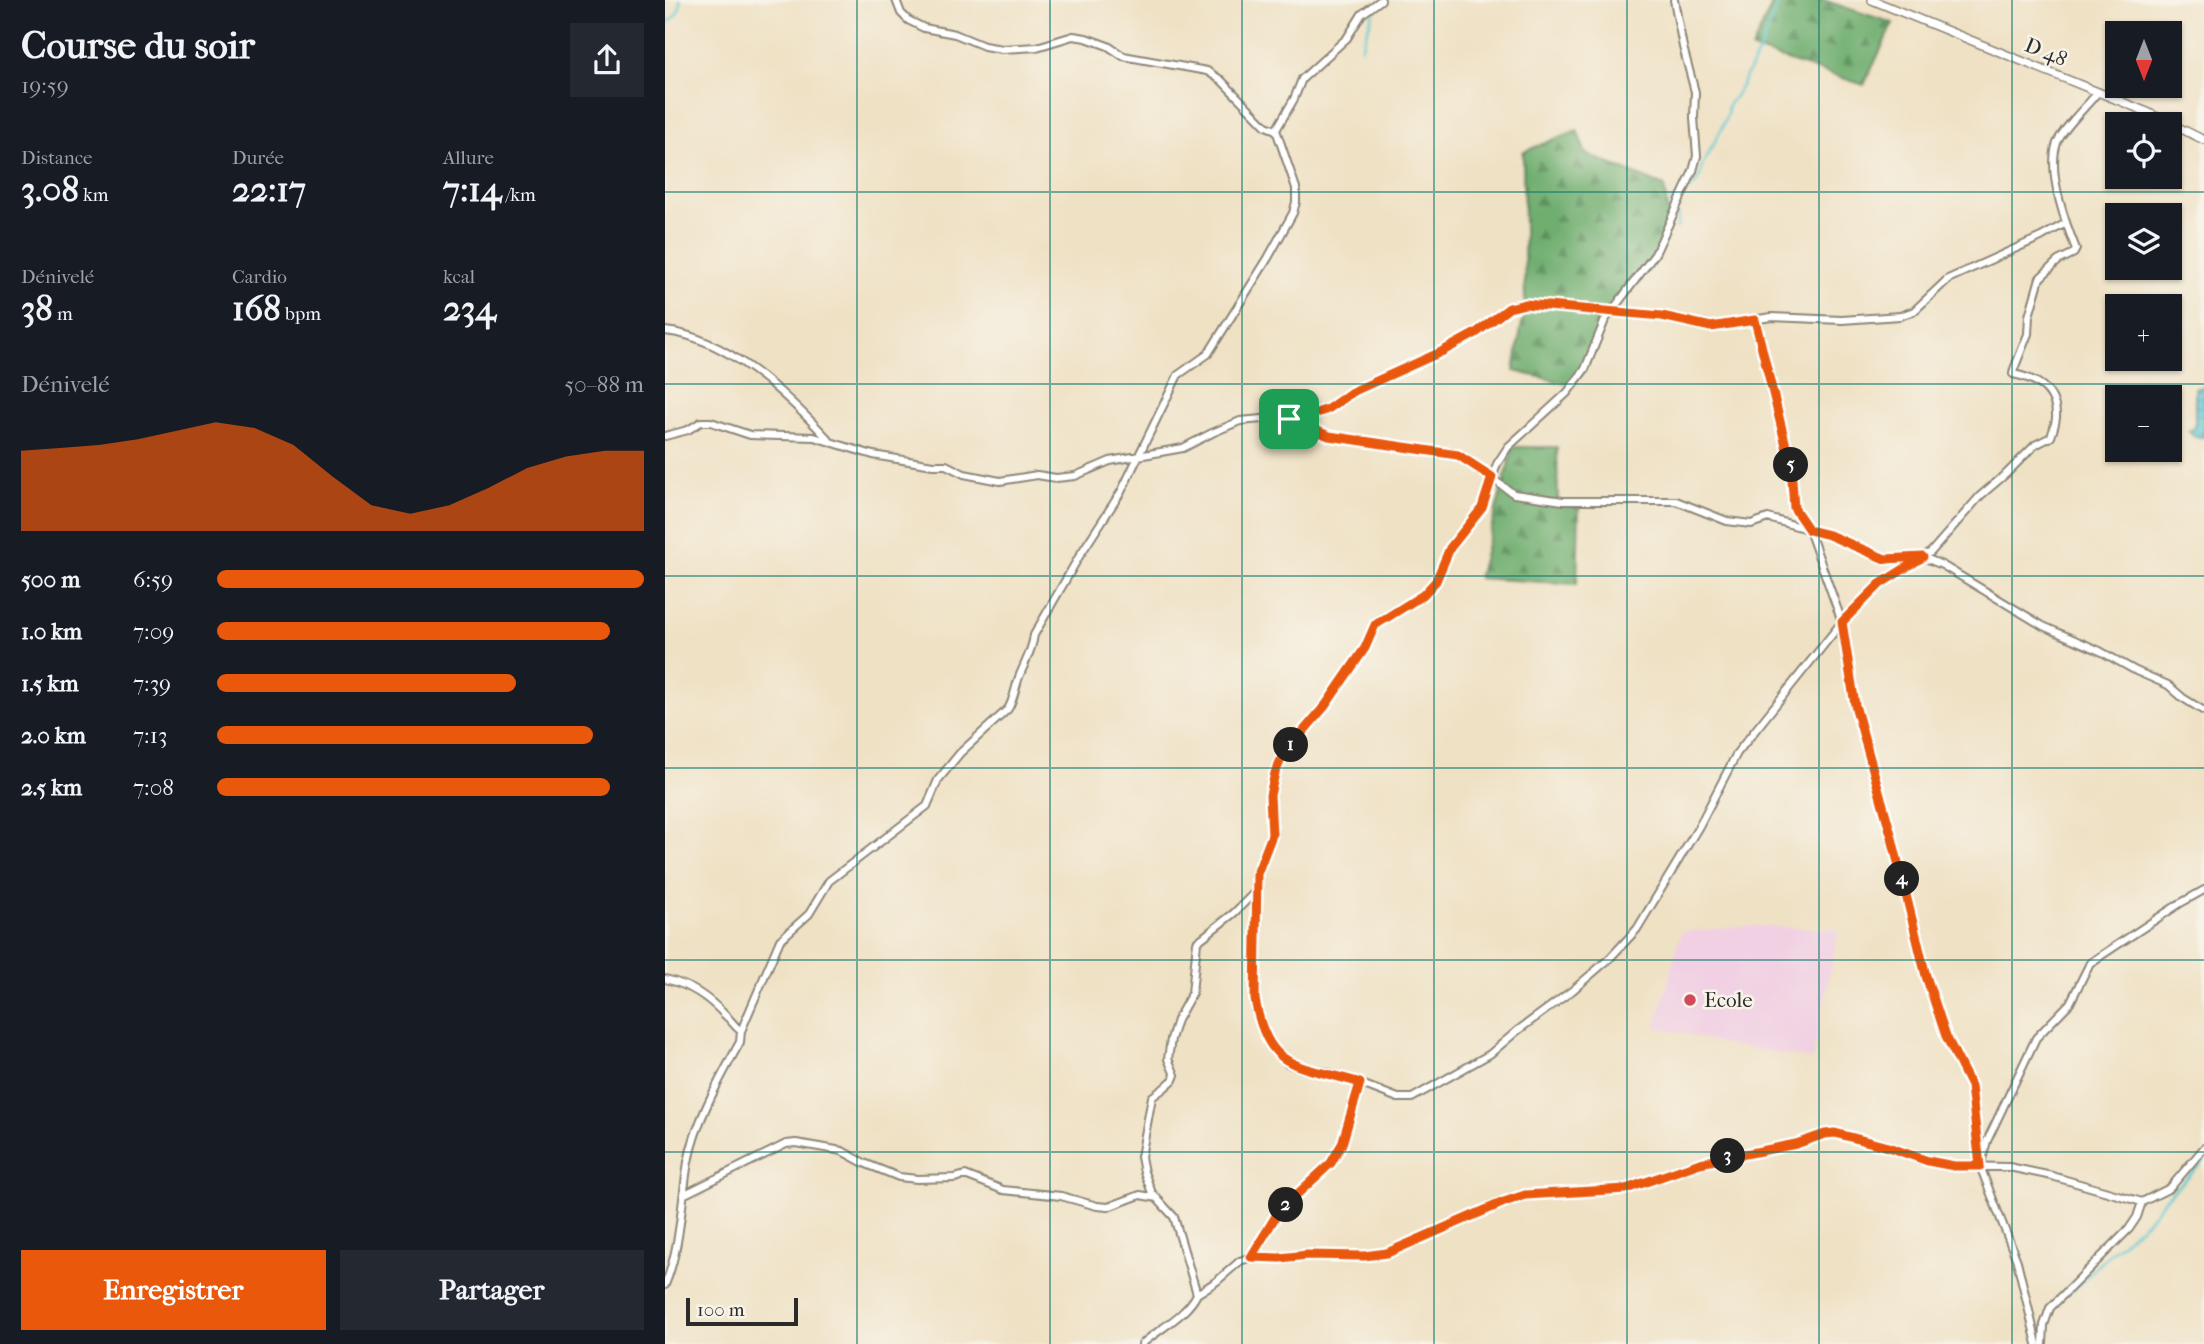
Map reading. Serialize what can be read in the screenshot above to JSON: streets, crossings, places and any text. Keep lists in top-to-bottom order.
{
  "streets": {
    "street": ["D 48"]
  },
  "places": ["Ecole"],
  "scale_bar": "100 m",
  "north": "bottom",
  "page": {
    "heading": ["Course du soir", "19:59"],
    "map_buttons": ["+", "−"],
    "stats": [
      ["Distance", "3.08 km"],
      ["Durée", "22:17"],
      ["Allure", "7:14 /km"],
      ["Dénivelé", "38 m"],
      ["Cardio", "168 bpm"],
      ["kcal", "234"]
    ],
    "chart": ["Dénivelé", "50–88 m"],
    "pins": [
      "5",
      "1",
      "4",
      "3",
      "2"
    ],
    "list": [
      {
        "name": "500 m",
        "note": "6:59"
      },
      {
        "name": "1.0 km",
        "note": "7:09"
      },
      {
        "name": "1.5 km",
        "note": "7:39"
      },
      {
        "name": "2.0 km",
        "note": "7:13"
      },
      {
        "name": "2.5 km",
        "note": "7:08"
      }
    ],
    "buttons": ["Enregistrer", "Partager"],
    "scale": "100 m"
  }
}
